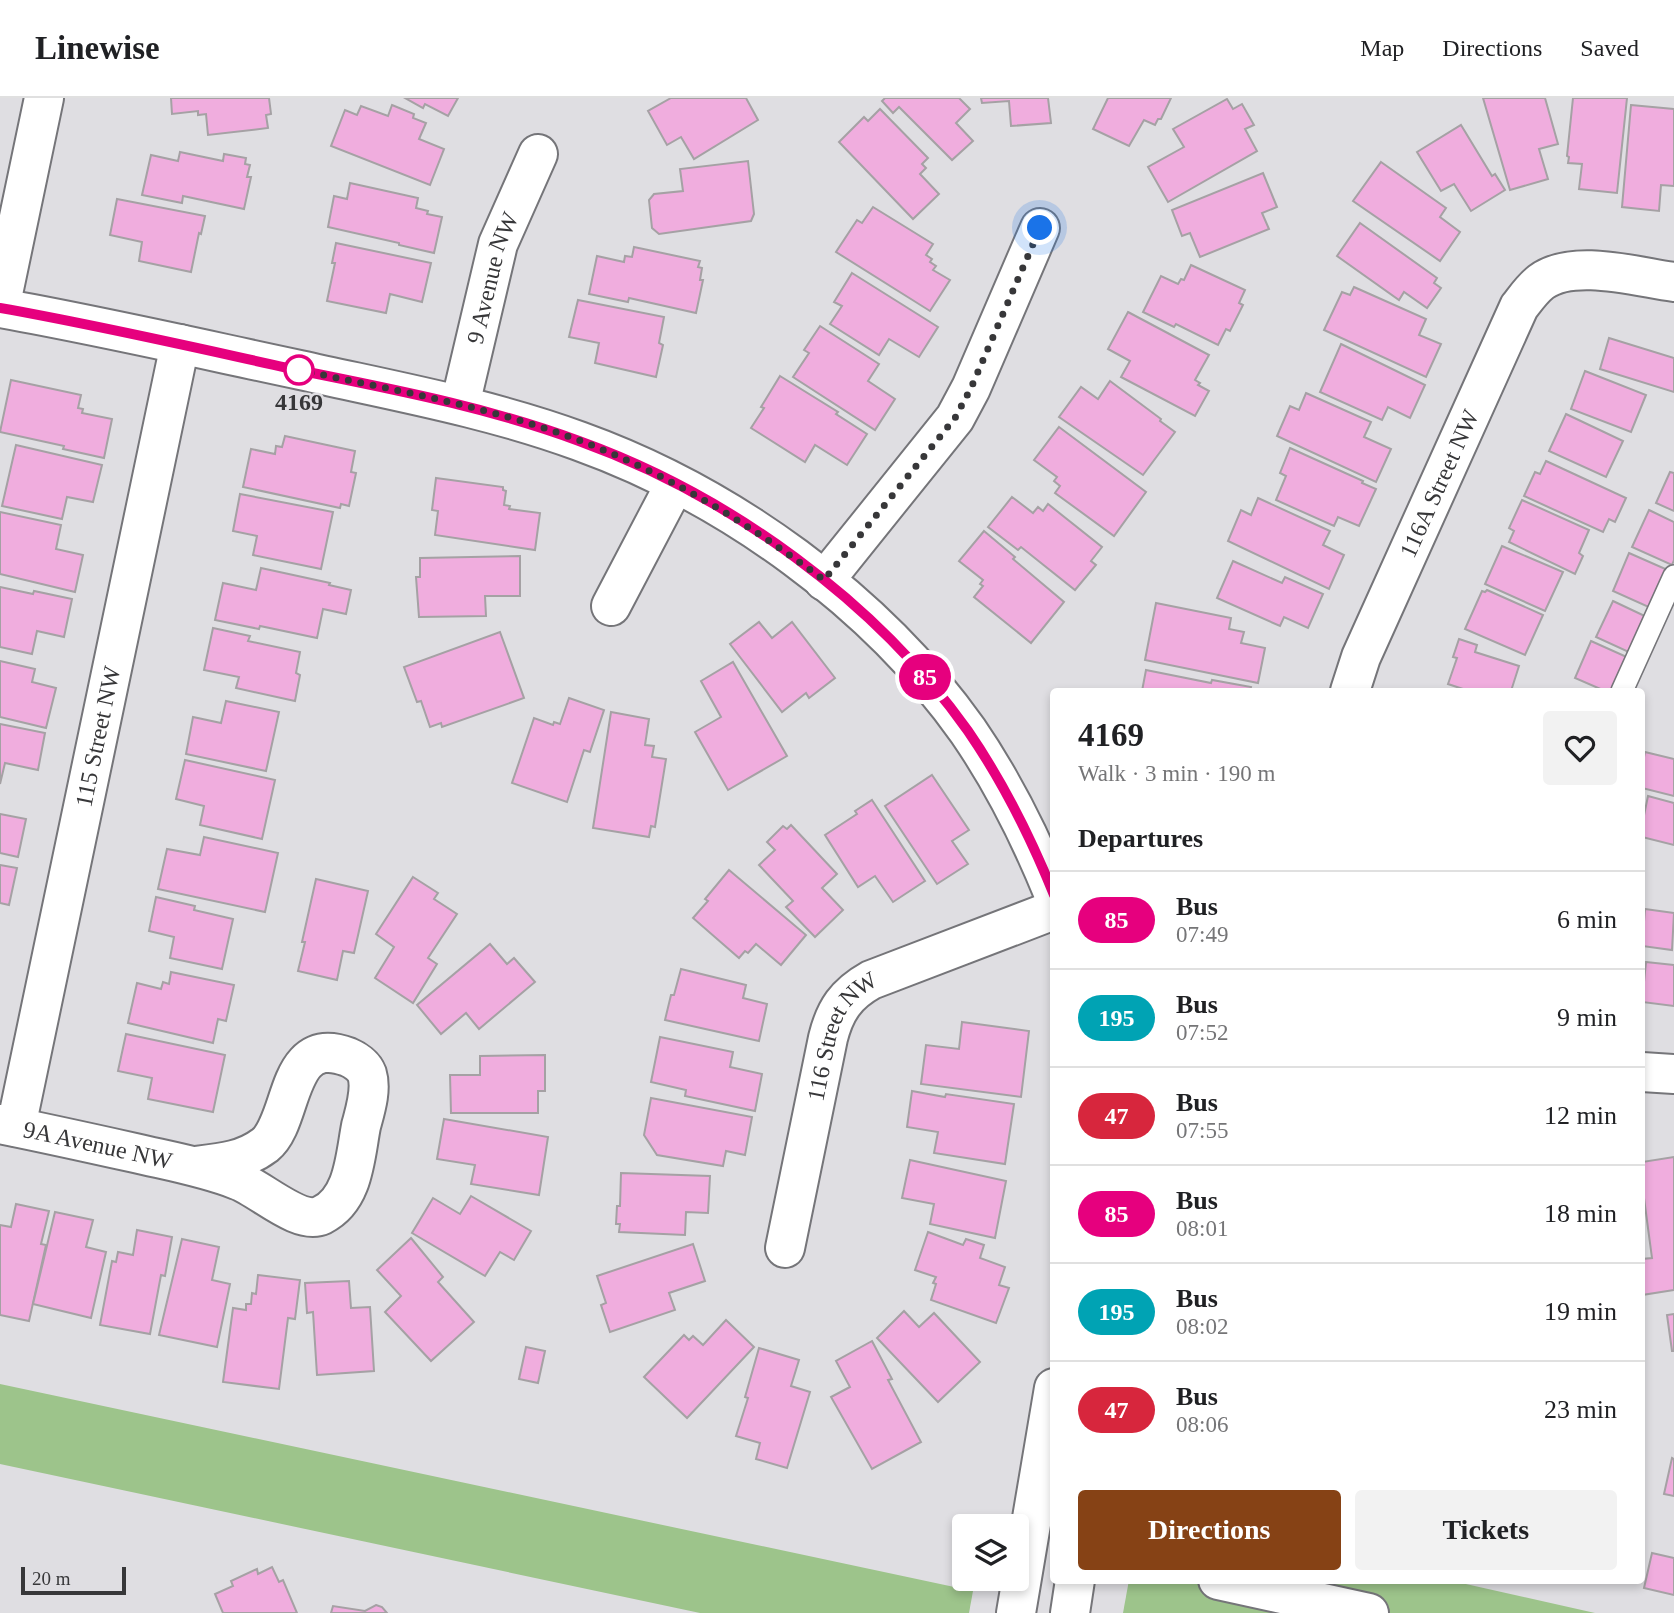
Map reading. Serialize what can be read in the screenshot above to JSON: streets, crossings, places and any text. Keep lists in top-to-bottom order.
{
  "streets": {
    "street": [
      "9 Avenue NW",
      "116A Street NW",
      "115 Street NW",
      "116 Street NW",
      "9A Avenue NW"
    ]
  },
  "crossings": [
    ["115 Street NW", "9A Avenue NW"]
  ],
  "places": ["4169"],
  "lines": ["bus line 85"],
  "scale_bar": "20 m",
  "page": {
    "header": "Linewise",
    "nav": ["Map", "Directions", "Saved"],
    "on_map": "85",
    "heading": [
      ["4169", "Walk · 3 min · 190 m"],
      "Departures"
    ],
    "list": [
      {
        "mark": "85",
        "name": "Bus",
        "note": "07:49",
        "value": "6 min"
      },
      {
        "mark": "195",
        "name": "Bus",
        "note": "07:52",
        "value": "9 min"
      },
      {
        "mark": "47",
        "name": "Bus",
        "note": "07:55",
        "value": "12 min"
      },
      {
        "mark": "85",
        "name": "Bus",
        "note": "08:01",
        "value": "18 min"
      },
      {
        "mark": "195",
        "name": "Bus",
        "note": "08:02",
        "value": "19 min"
      },
      {
        "mark": "47",
        "name": "Bus",
        "note": "08:06",
        "value": "23 min"
      }
    ],
    "buttons": ["Directions", "Tickets"],
    "scale": "20 m"
  }
}
